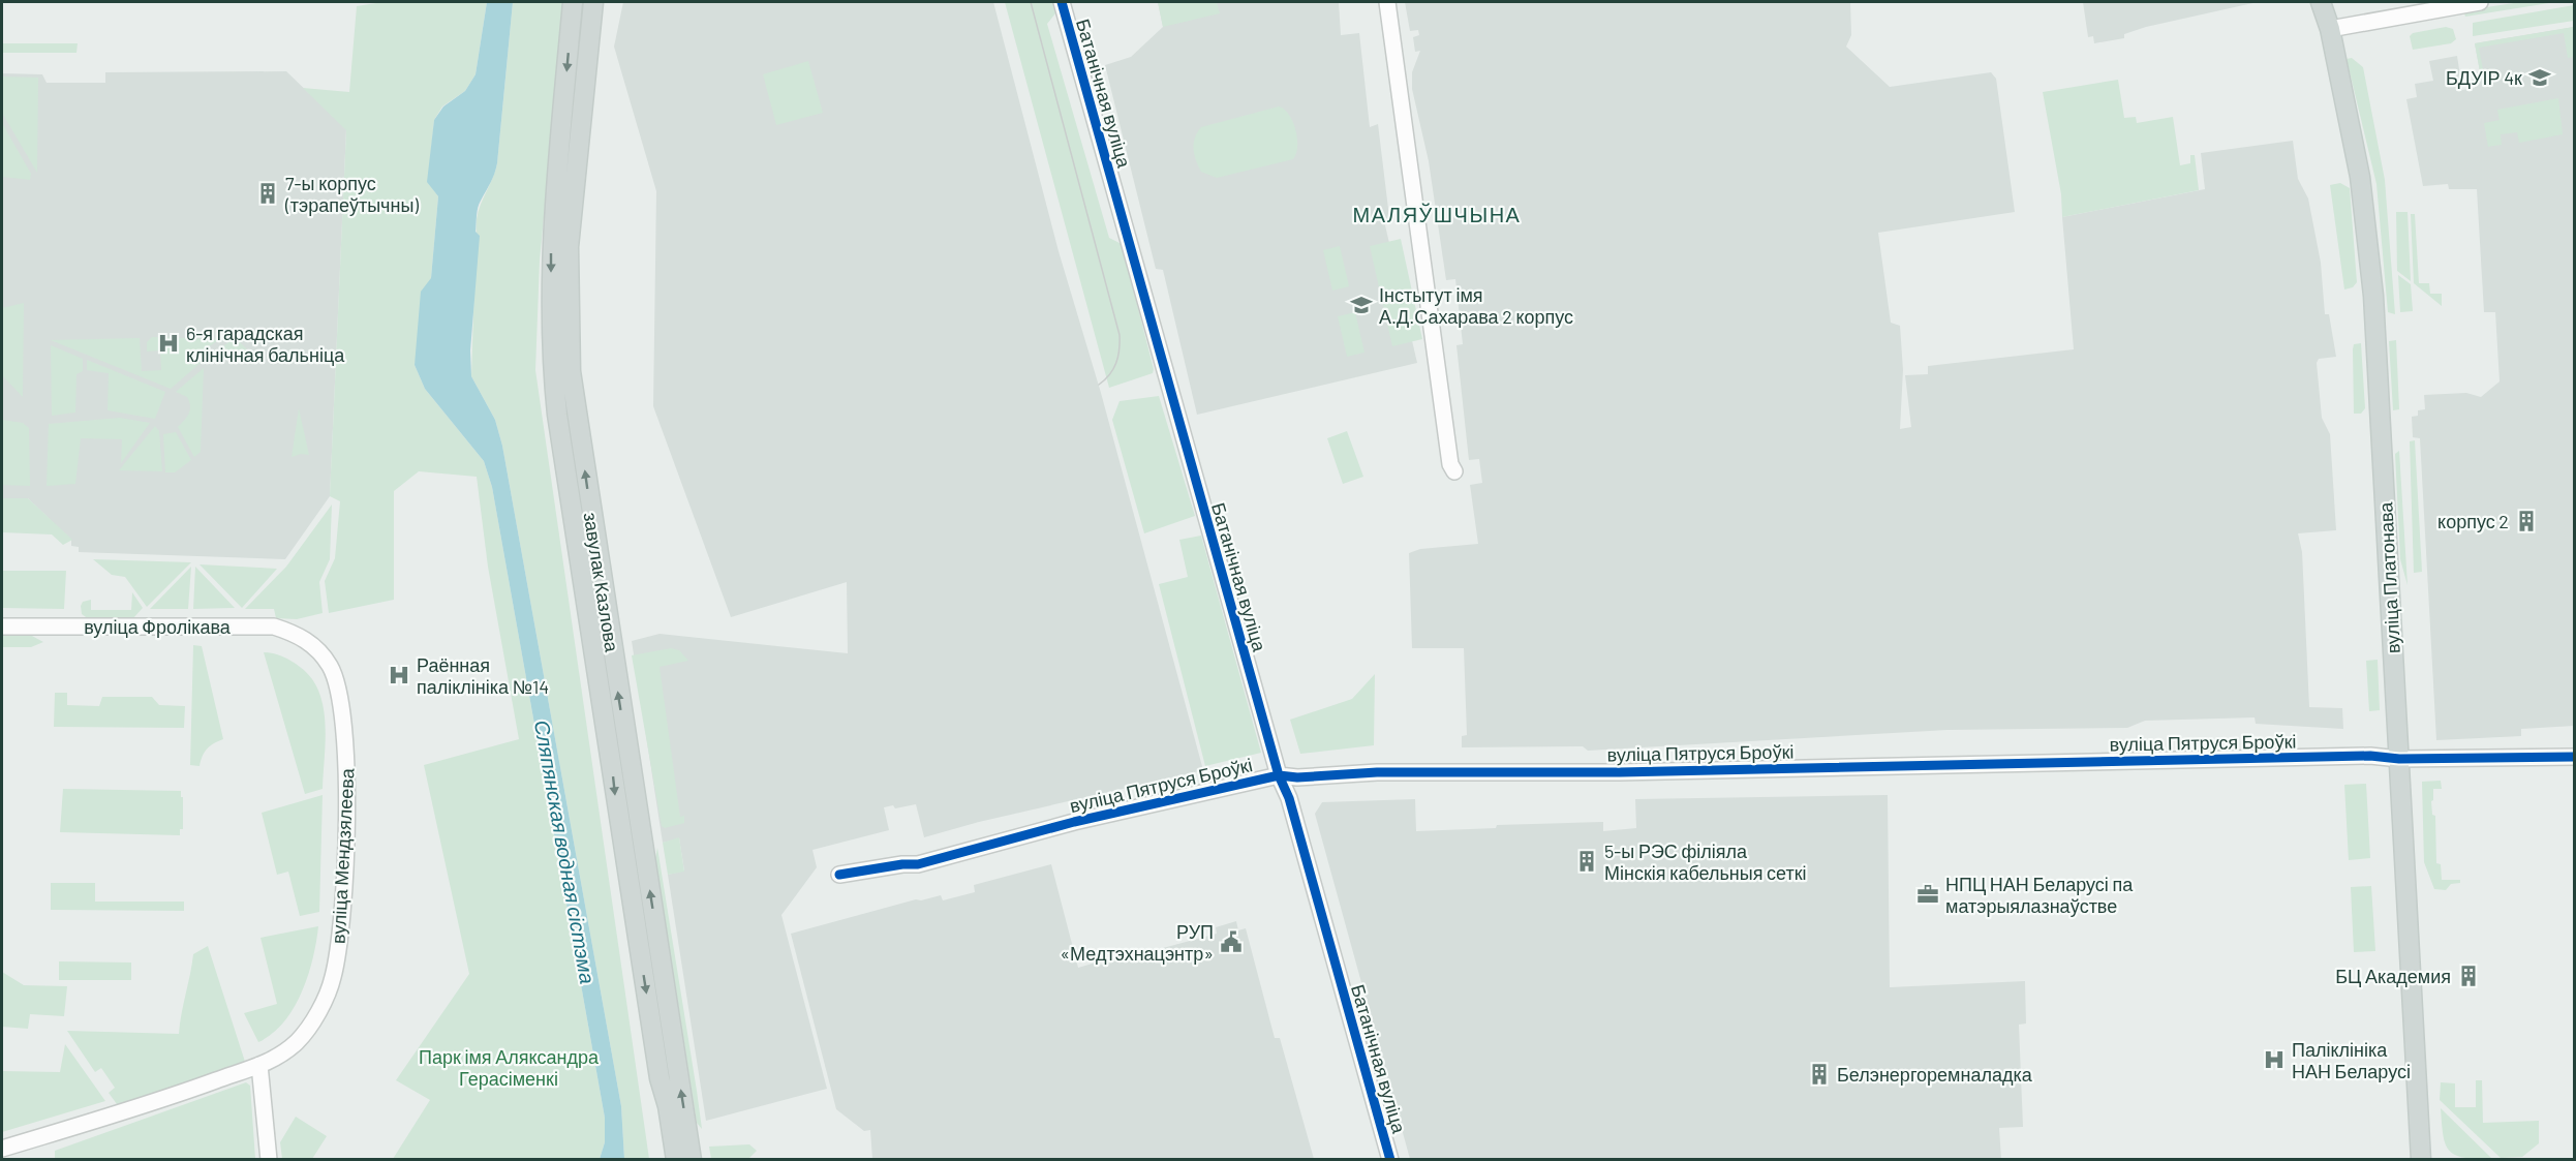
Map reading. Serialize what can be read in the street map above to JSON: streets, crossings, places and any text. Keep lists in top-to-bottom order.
{
  "streets": {
    "main road": ["вуліца Платонава", "завулак Казлова"],
    "street": [
      "Батанічная вуліца",
      "вуліца Фролікава",
      "вуліца Пятруся Броўкі",
      "вуліца Мендзялеева"
    ]
  },
  "crossings": [
    ["Батанічная вуліца", "вуліца Пятруся Броўкі"],
    ["вуліца Платонава", "вуліца Пятруся Броўкі"],
    ["вуліца Фролікава", "вуліца Мендзялеева"]
  ],
  "districts": ["МАЛЯЎШЧЫНА"],
  "water": ["Сляпянская водная сістэма"],
  "parks": ["Парк імя Аляксандра Герасіменкі"],
  "places": {
    "school or university": ["БДУІР 4к", "Інстытут імя А.Д.Сахарава 2 корпус"],
    "building": [
      "7-ы корпус (тэрапеўтычны)",
      "корпус 2",
      "5-ы РЭС філіяла Мінскія кабельныя сеткі",
      "БЦ Академия",
      "Белэнергоремналадка"
    ],
    "hospital": ["6-я гарадская клінічная бальніца", "Раённая паліклініка №14", "Паліклініка НАН Беларусі"],
    "office": ["НПЦ НАН Беларусі па матэрыялазнаўстве"],
    "public building": ["РУП «Медтэхнацэнтр»"]
  }
}
